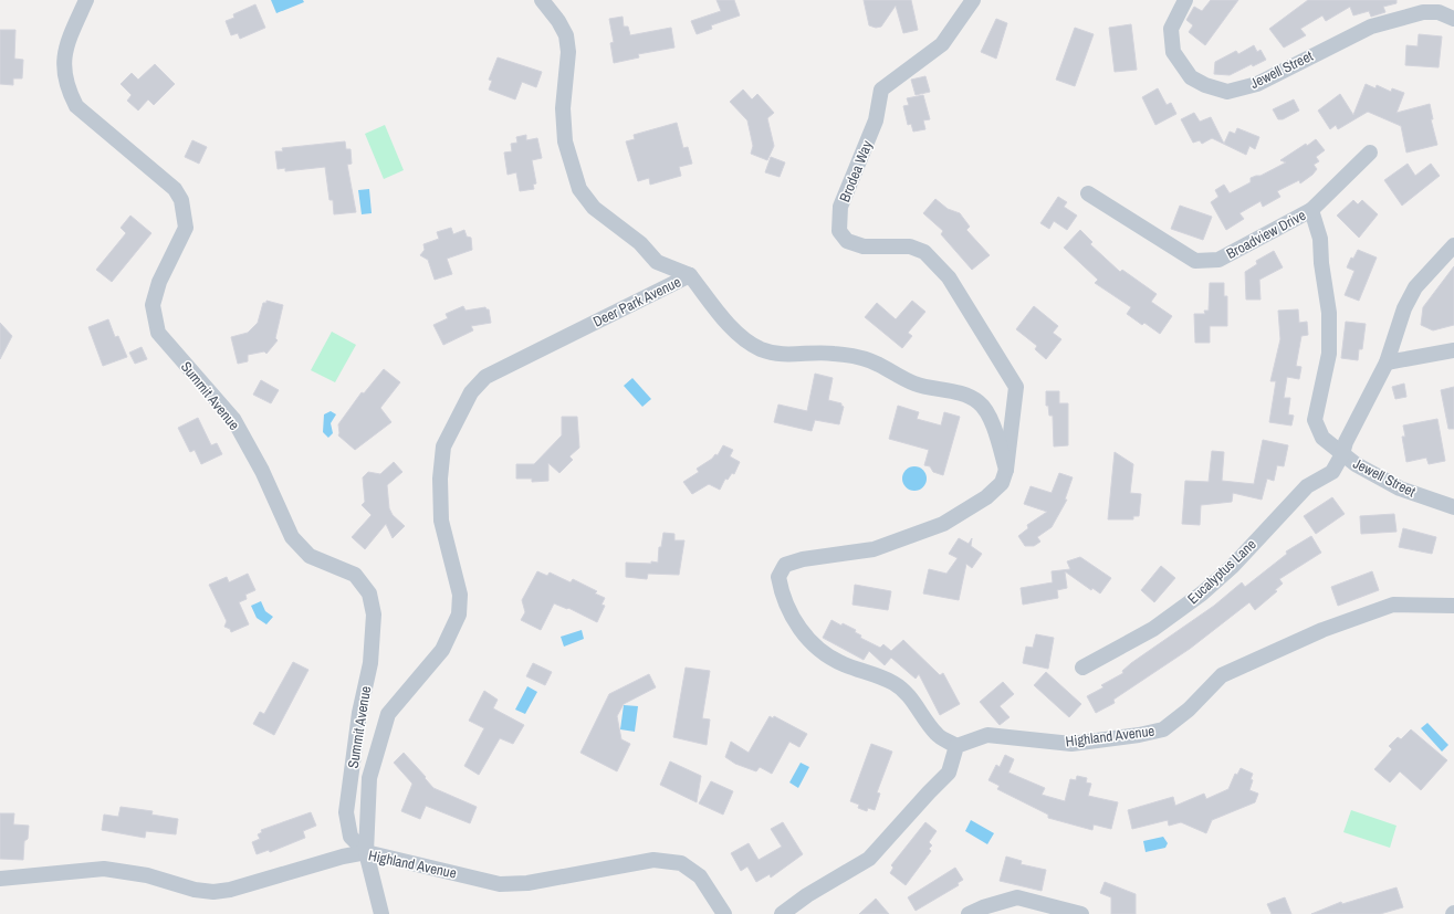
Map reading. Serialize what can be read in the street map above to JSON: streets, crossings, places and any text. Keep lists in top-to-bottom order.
{
  "streets": {
    "street": [
      "Jewell Street",
      "Brodea Way",
      "Broadview Drive",
      "Deer Park Avenue",
      "Summit Avenue",
      "Eucalyptus Lane",
      "Highland Avenue"
    ]
  },
  "crossings": [
    ["Jewell Street", "Broadview Drive"],
    ["Jewell Street", "Eucalyptus Lane"],
    ["Brodea Way", "Deer Park Avenue"],
    ["Broadview Drive", "Eucalyptus Lane"],
    ["Deer Park Avenue", "Summit Avenue"],
    ["Deer Park Avenue", "Highland Avenue"],
    ["Summit Avenue", "Highland Avenue"]
  ]
}
